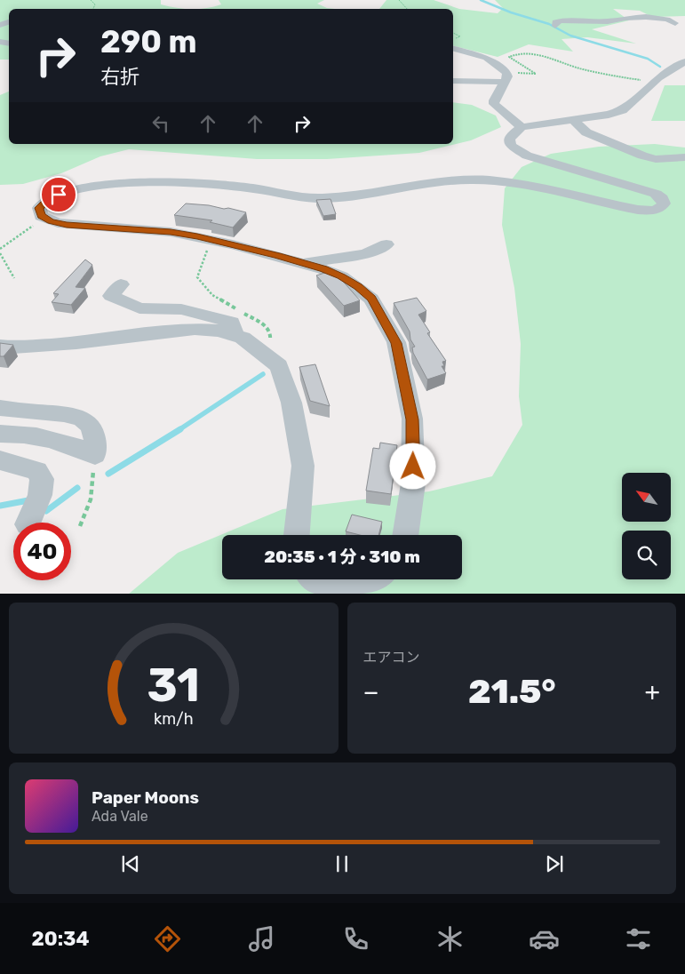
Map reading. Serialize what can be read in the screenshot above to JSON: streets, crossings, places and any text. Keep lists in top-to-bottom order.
{
  "north": "top left",
  "page": {
    "turn": ["290 m", "右折"],
    "limit": "40",
    "trip": "20:35 · 1 分 · 310 m",
    "tile": "エアコン",
    "heat": ["−", "21.5°", "+"],
    "song": ["Paper Moons", "Ada Vale"],
    "tabs": "20:34",
    "gauge": ["31", "km/h"]
  }
}
